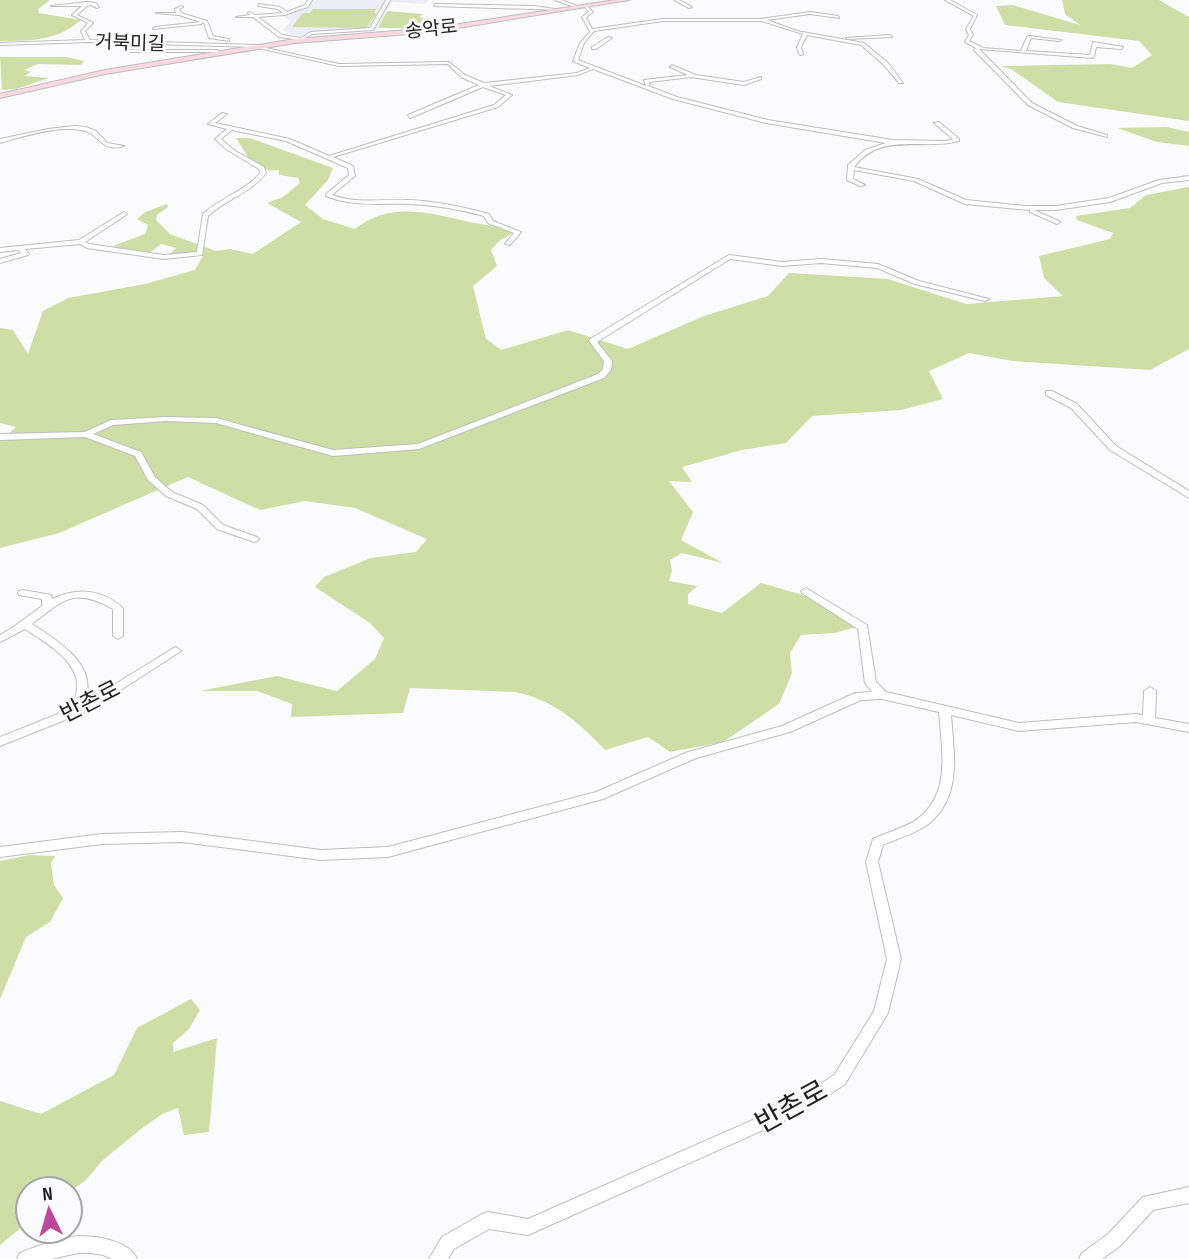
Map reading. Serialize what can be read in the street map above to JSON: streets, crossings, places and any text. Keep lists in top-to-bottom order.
{
  "streets": {
    "main road": ["송악로"],
    "street": ["거북미길", "반촌로"]
  },
  "crossings": [
    ["송악로", "거북미길"]
  ],
  "north": "top"
}
